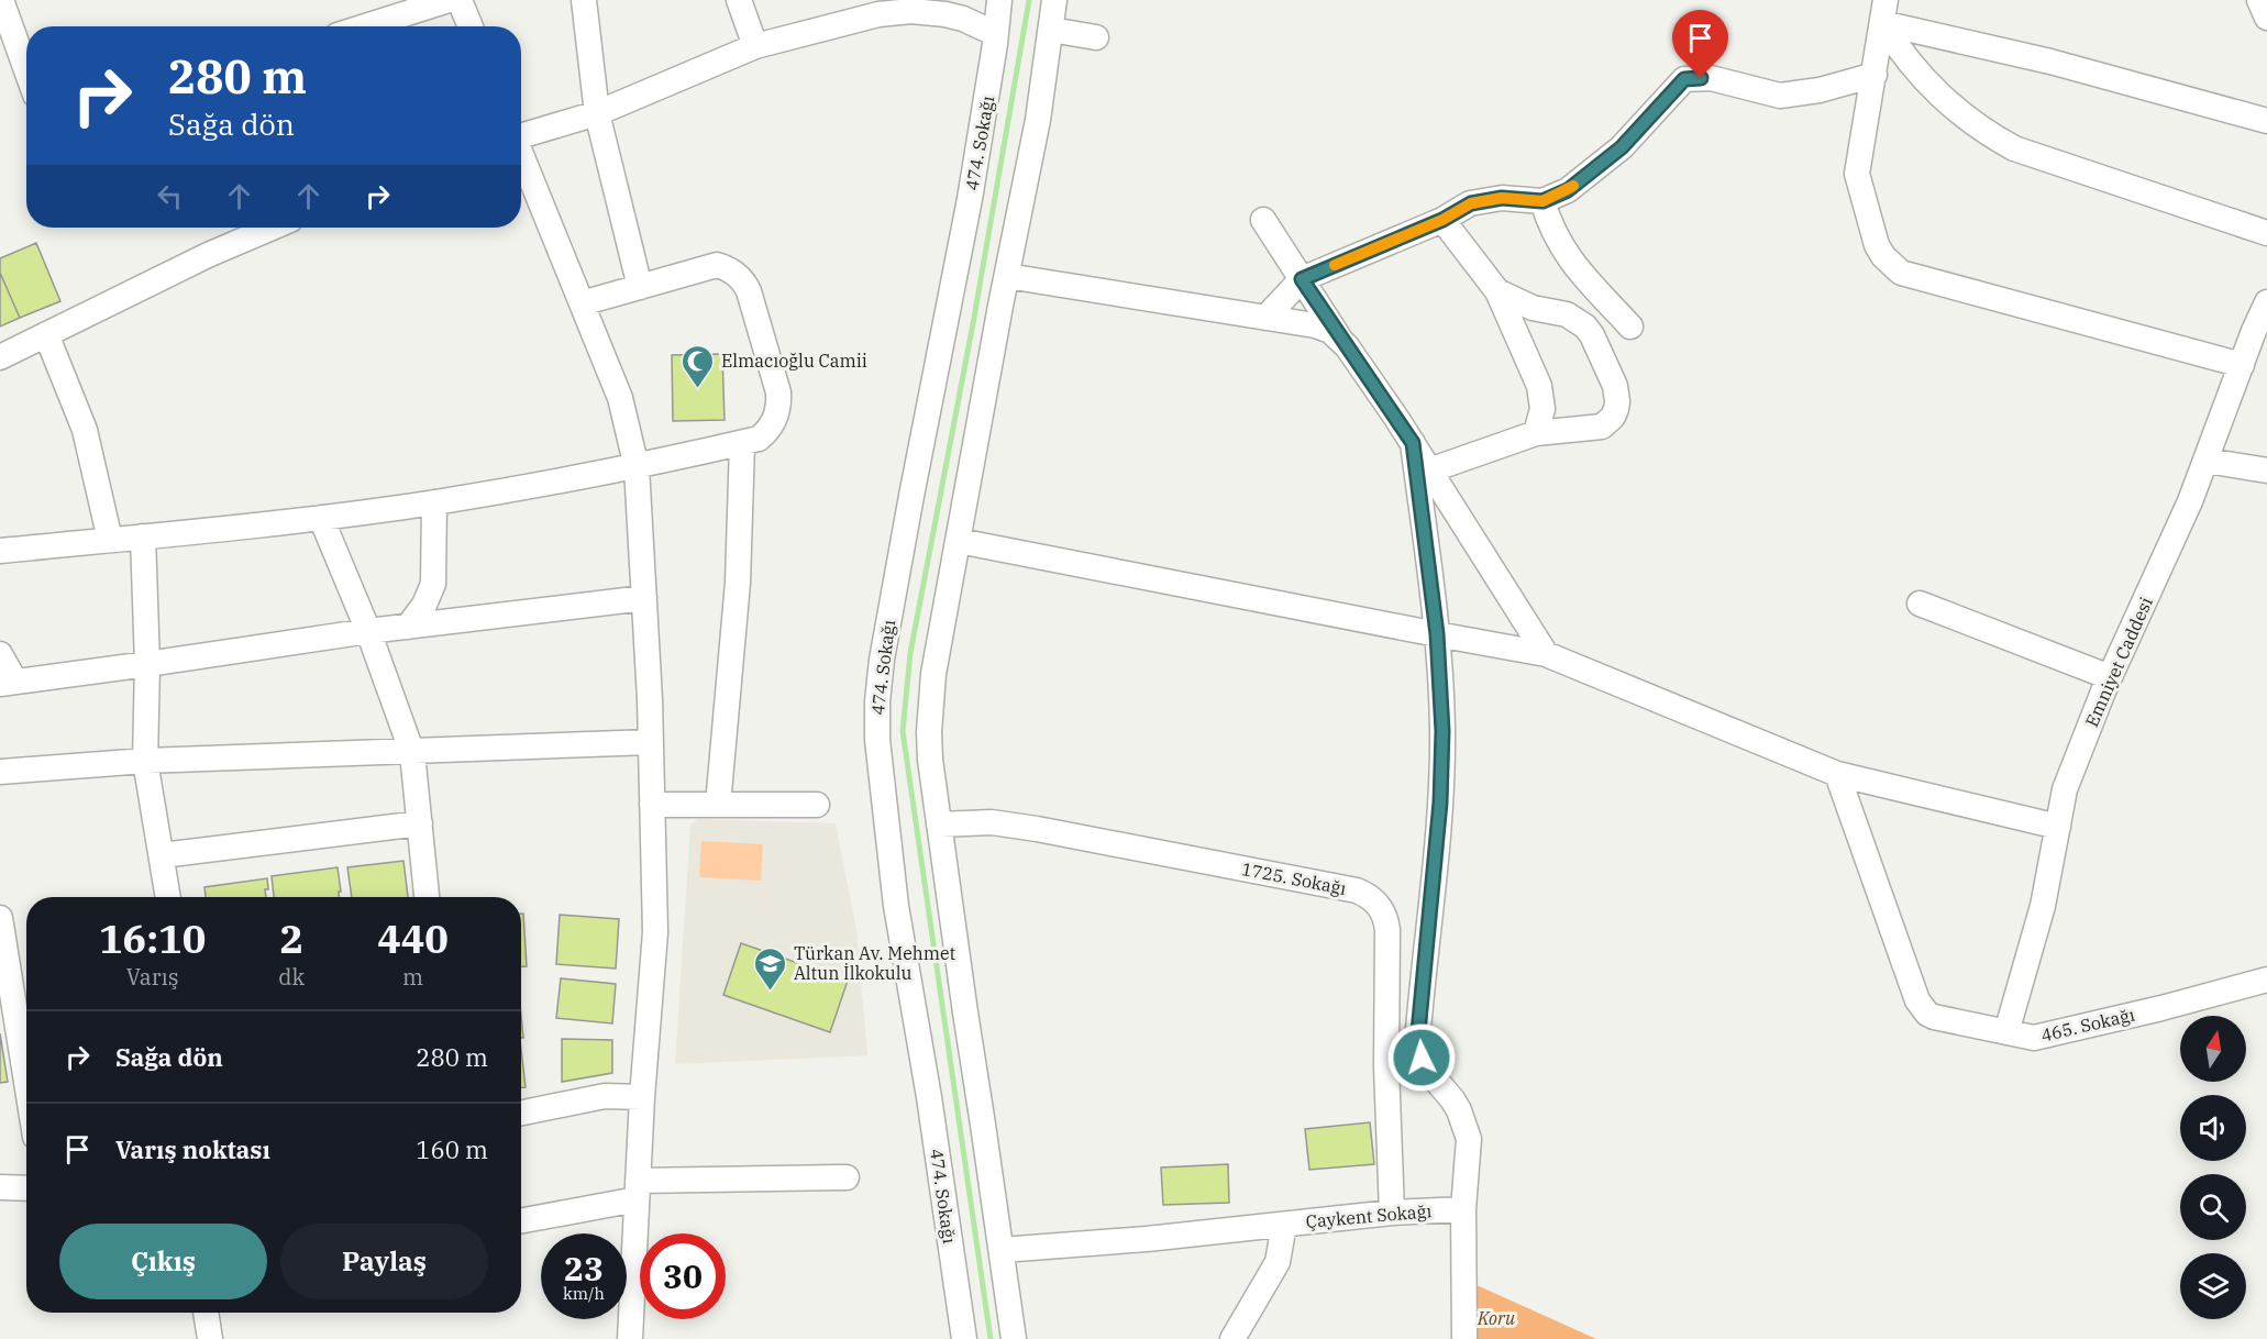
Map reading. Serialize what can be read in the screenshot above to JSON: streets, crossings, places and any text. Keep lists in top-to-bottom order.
{
  "streets": {
    "street": [
      "474. Sokağı",
      "Emniyet Caddesi",
      "1725. Sokağı",
      "465. Sokağı",
      "Çaykent Sokağı"
    ]
  },
  "crossings": [
    ["Emniyet Caddesi", "465. Sokağı"],
    ["1725. Sokağı", "Çaykent Sokağı"]
  ],
  "parks": ["Koru"],
  "places": {
    "mosque": ["Elmacıoğlu Camii"],
    "school or university": ["Türkan Av. Mehmet Altun İlkokulu"]
  },
  "north": "top",
  "page": {
    "turn": ["280 m", "Sağa dön"],
    "eta": [
      "16:10",
      "Varış",
      "2",
      "dk",
      "440",
      "m"
    ],
    "list": [
      {
        "name": "Sağa dön",
        "value": "280 m"
      },
      {
        "name": "Varış noktası",
        "value": "160 m"
      }
    ],
    "buttons": ["Çıkış", "Paylaş"],
    "speed": "23 km/h",
    "limit": "30"
  }
}
